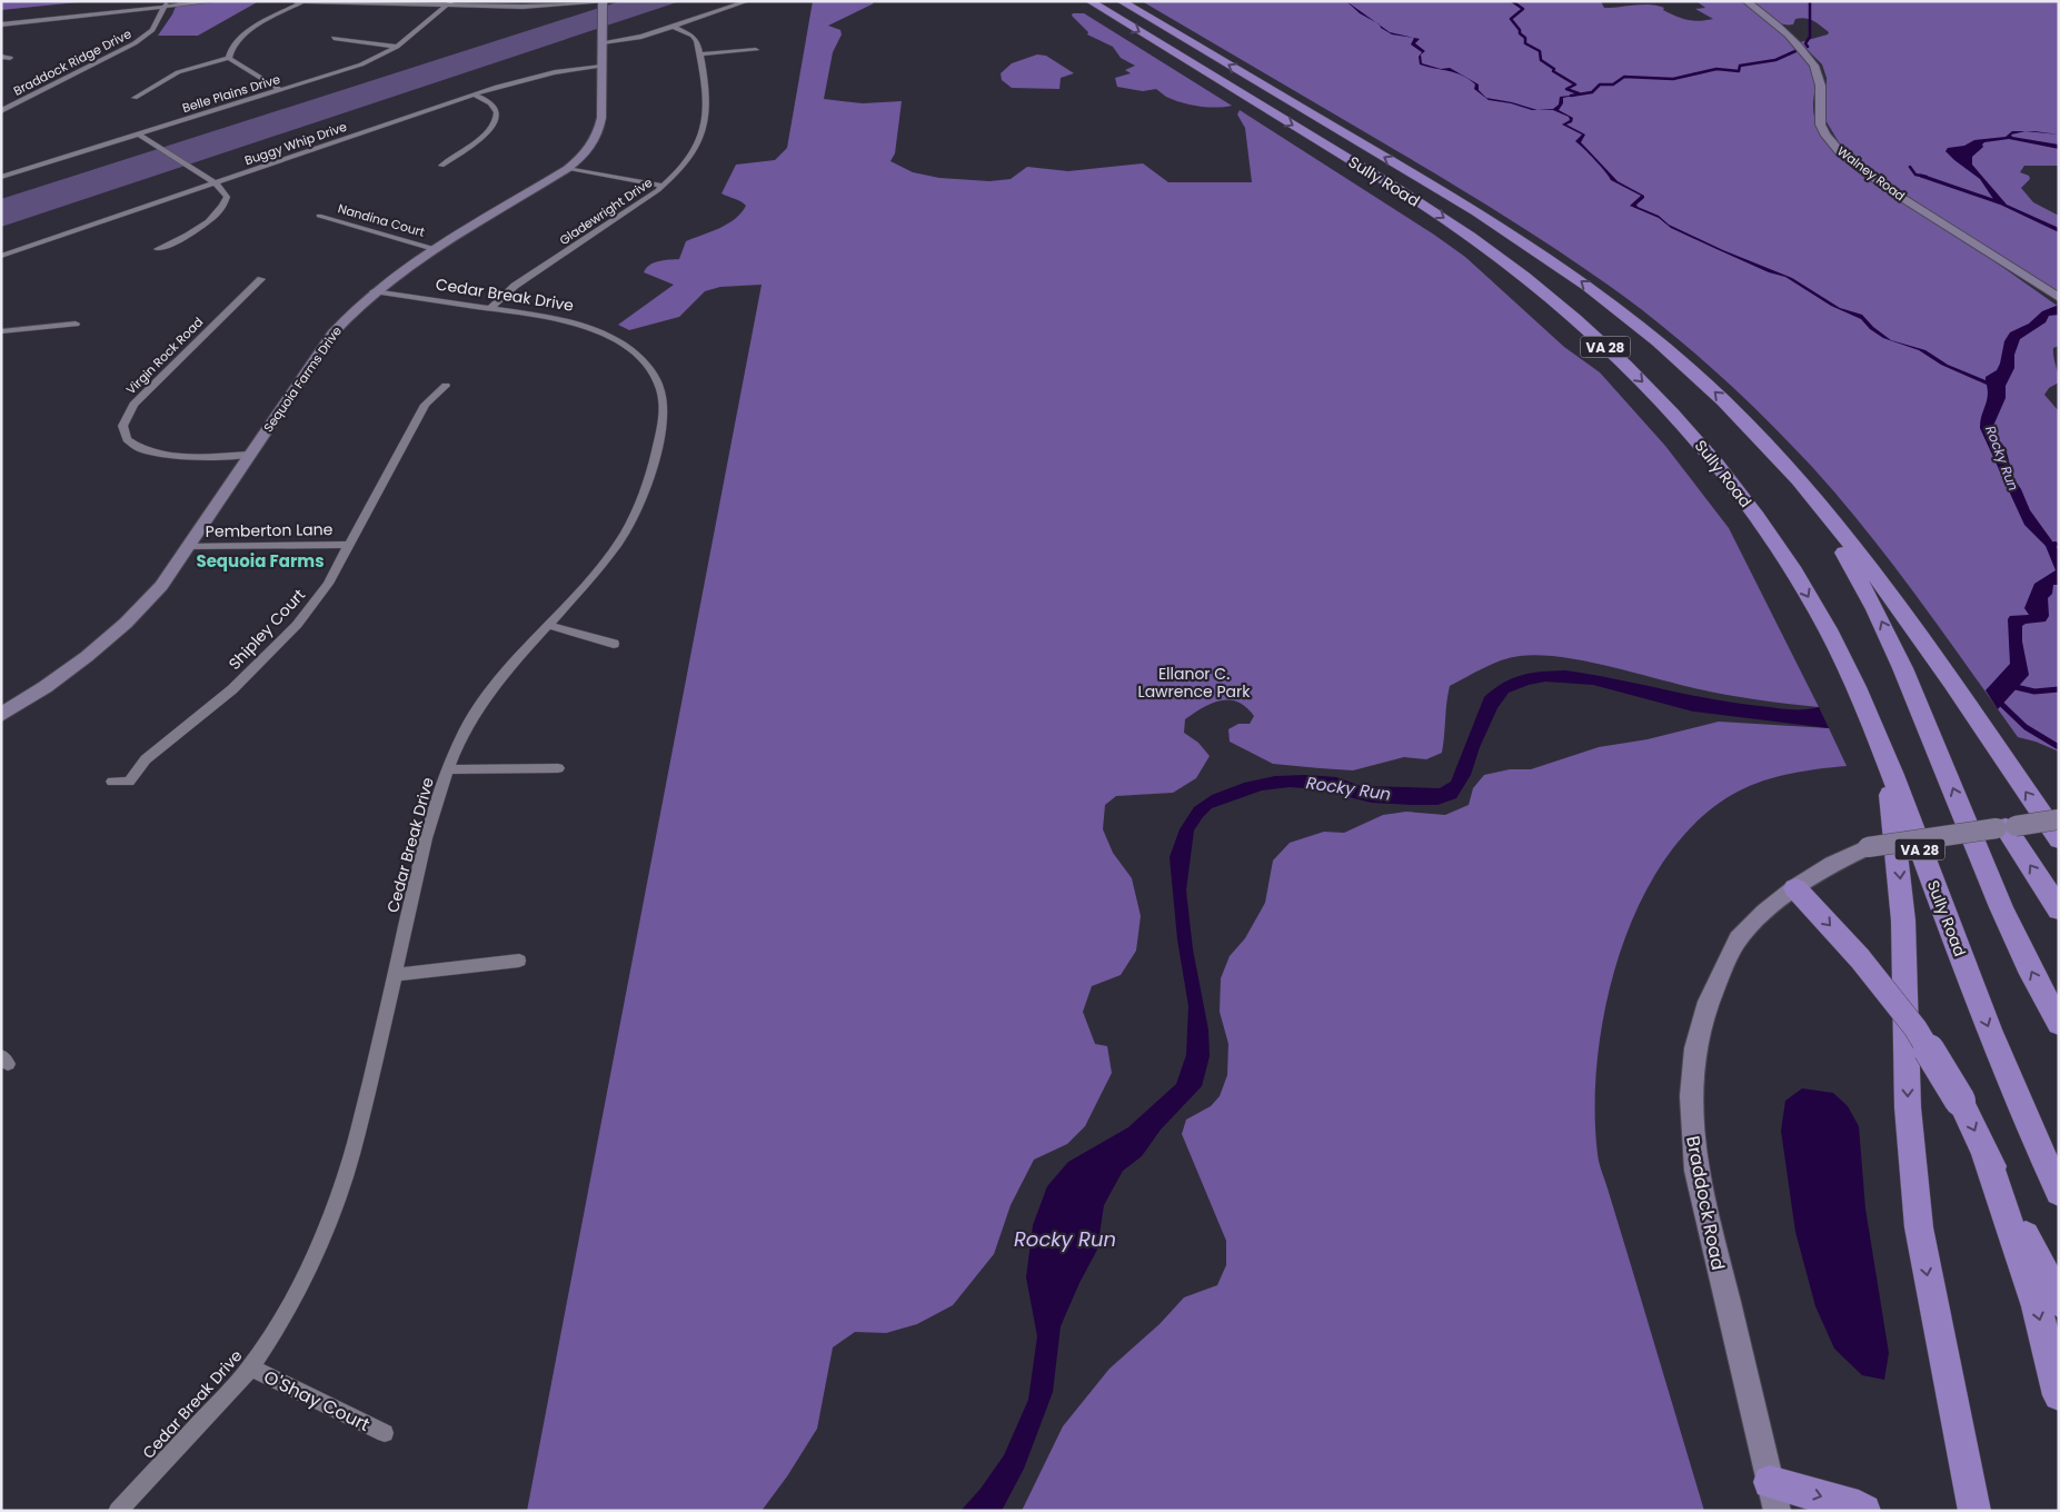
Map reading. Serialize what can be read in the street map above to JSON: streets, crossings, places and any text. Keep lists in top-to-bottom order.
{
  "streets": {
    "highway": ["Sully Road", "VA 28"],
    "street": [
      "Braddock Ridge Drive",
      "Belle Plains Drive",
      "Buggy Whip Drive",
      "Walney Road",
      "Gladewright Drive",
      "Nandina Court",
      "Cedar Break Drive",
      "Virgin Rock Road",
      "Sequoia Farms Drive",
      "Pemberton Lane",
      "Shipley Court",
      "Braddock Road",
      "O'Shay Court"
    ]
  },
  "crossings": [
    ["Buggy Whip Drive", "Sequoia Farms Drive"],
    ["Gladewright Drive", "Cedar Break Drive"],
    ["Nandina Court", "Sequoia Farms Drive"],
    ["Cedar Break Drive", "Sequoia Farms Drive"],
    ["Cedar Break Drive", "O'Shay Court"],
    ["Virgin Rock Road", "Sequoia Farms Drive"],
    ["Sequoia Farms Drive", "Pemberton Lane"],
    ["Pemberton Lane", "Shipley Court"]
  ],
  "districts": ["Sequoia Farms"],
  "water": ["Rocky Run"],
  "parks": ["Ellanor C. Lawrence Park"]
}
